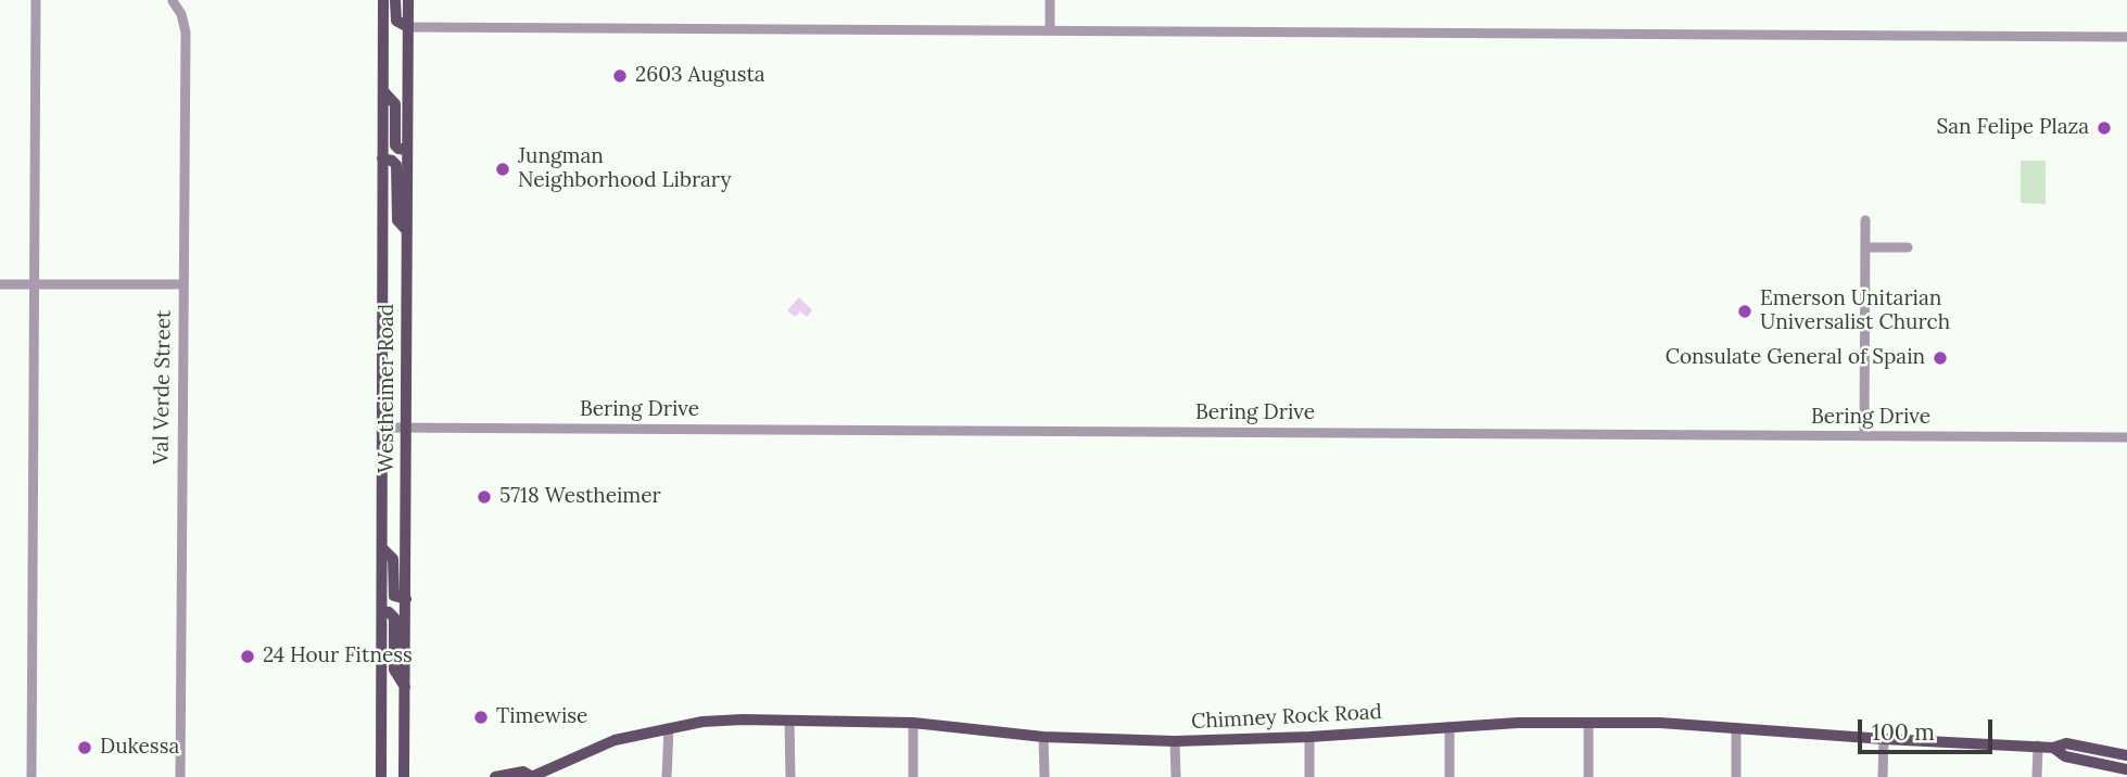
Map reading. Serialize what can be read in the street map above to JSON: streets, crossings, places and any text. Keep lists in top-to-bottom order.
{
  "streets": {
    "main road": ["Westheimer Road", "Chimney Rock Road"],
    "street": ["Val Verde Street", "Bering Drive"]
  },
  "crossings": [
    ["Westheimer Road", "Bering Drive"]
  ],
  "places": [
    "2603 Augusta",
    "San Felipe Plaza",
    "Jungman Neighborhood Library",
    "Emerson Unitarian Universalist Church",
    "Consulate General of Spain",
    "5718 Westheimer",
    "24 Hour Fitness",
    "Timewise",
    "Dukessa"
  ],
  "scale_bar": "100 m"
}
